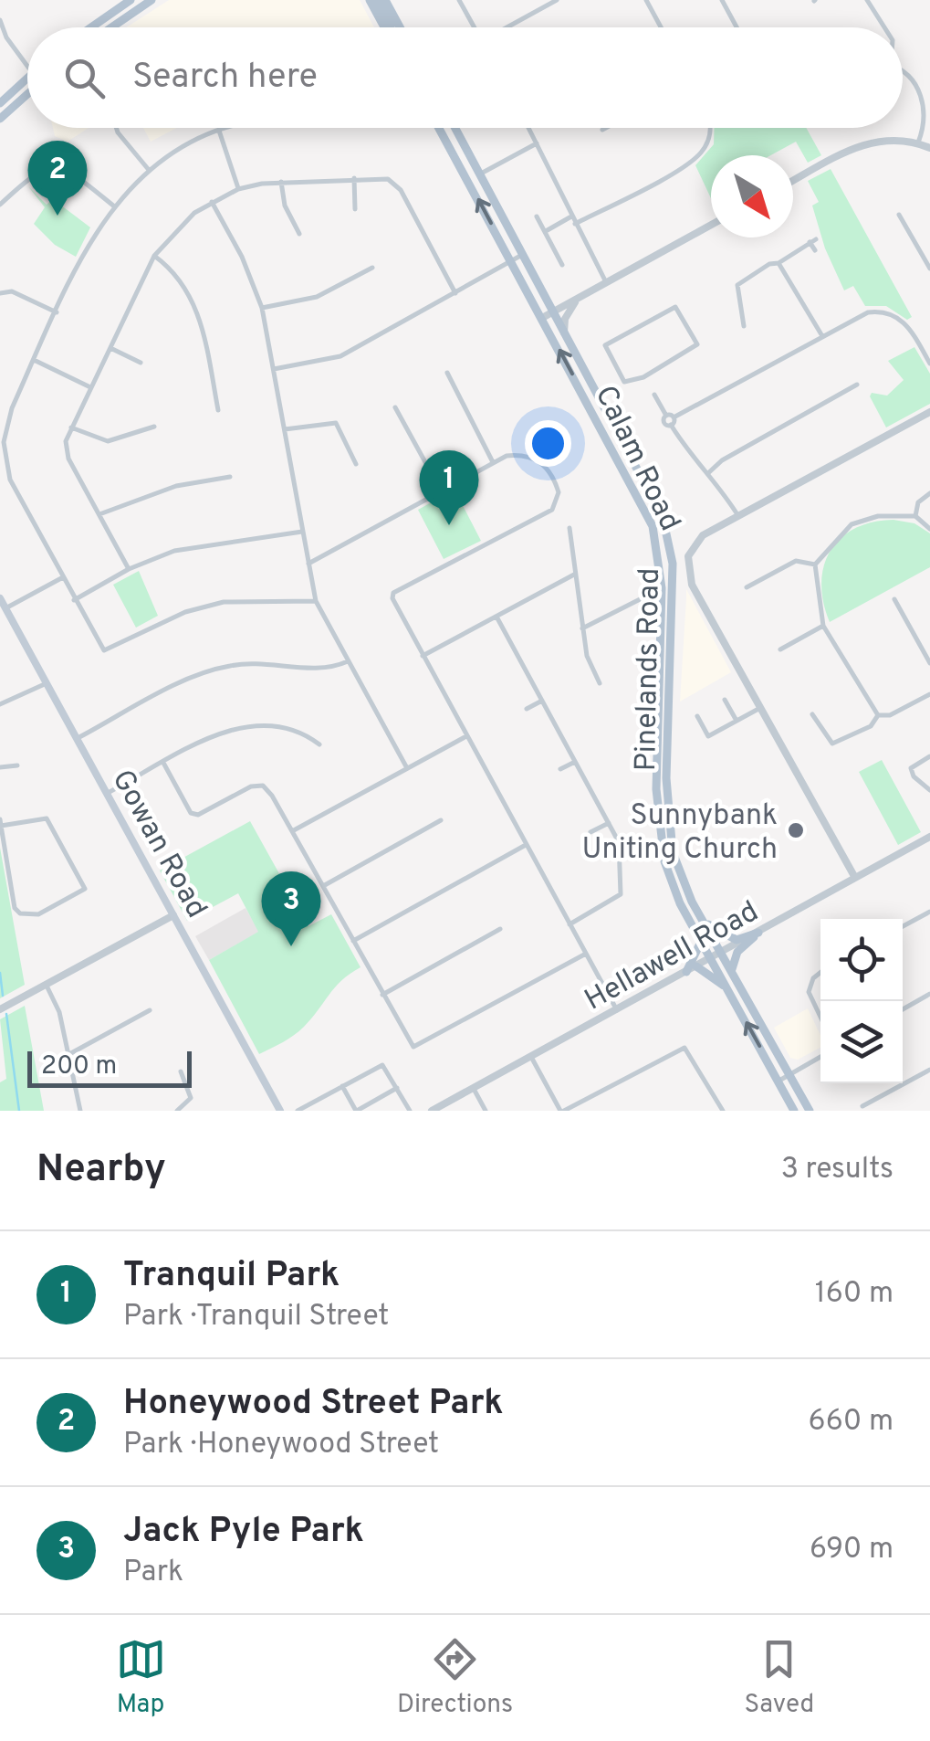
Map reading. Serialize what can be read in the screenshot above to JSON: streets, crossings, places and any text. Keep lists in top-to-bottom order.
{
  "streets": {
    "main road": ["Calam Road", "Pinelands Road", "Gowan Road"],
    "street": ["Hellawell Road"]
  },
  "crossings": [
    ["Calam Road", "Pinelands Road"],
    ["Calam Road", "Hellawell Road"],
    ["Pinelands Road", "Hellawell Road"]
  ],
  "places": ["Sunnybank Uniting Church"],
  "scale_bar": "200 m",
  "north": "bottom right",
  "page": {
    "search": "Search here",
    "pins": ["2", "1", "3"],
    "scale": "200 m",
    "heading": ["Nearby", "3 results"],
    "list": [
      {
        "mark": "1",
        "name": "Tranquil Park",
        "note": "Park · Tranquil Street",
        "value": "160 m"
      },
      {
        "mark": "2",
        "name": "Honeywood Street Park",
        "note": "Park · Honeywood Street",
        "value": "660 m"
      },
      {
        "mark": "3",
        "name": "Jack Pyle Park",
        "note": "Park",
        "value": "690 m"
      }
    ],
    "nav": ["Map", "Directions", "Saved"]
  }
}
